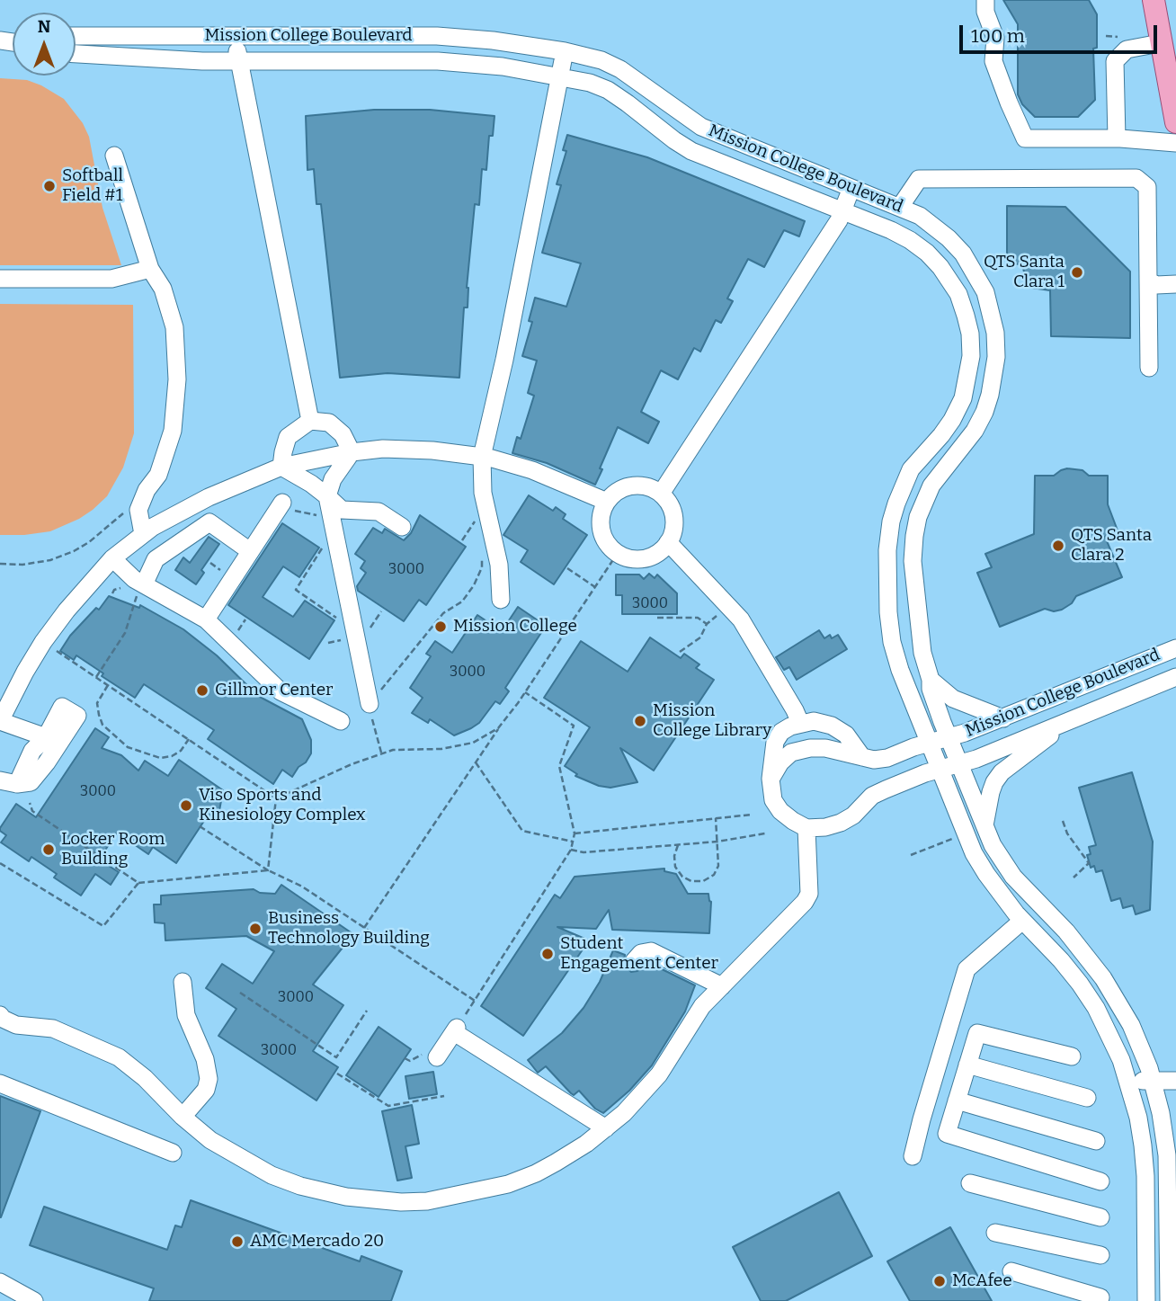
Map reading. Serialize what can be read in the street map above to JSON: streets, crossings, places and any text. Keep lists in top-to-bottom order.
{
  "streets": {
    "street": ["Mission College Boulevard"]
  },
  "places": [
    "Softball Field #1",
    "QTS Santa Clara 1",
    "QTS Santa Clara 2",
    "Mission College",
    "Gillmor Center",
    "Mission College Library",
    "Viso Sports and Kinesiology Complex",
    "Locker Room Building",
    "Business Technology Building",
    "Student Engagement Center",
    "AMC Mercado 20",
    "McAfee"
  ],
  "house_numbers": [
    "3000",
    "3000",
    "3000",
    "3000",
    "3000",
    "3000"
  ],
  "scale_bar": "100 m",
  "north": "top"
}
